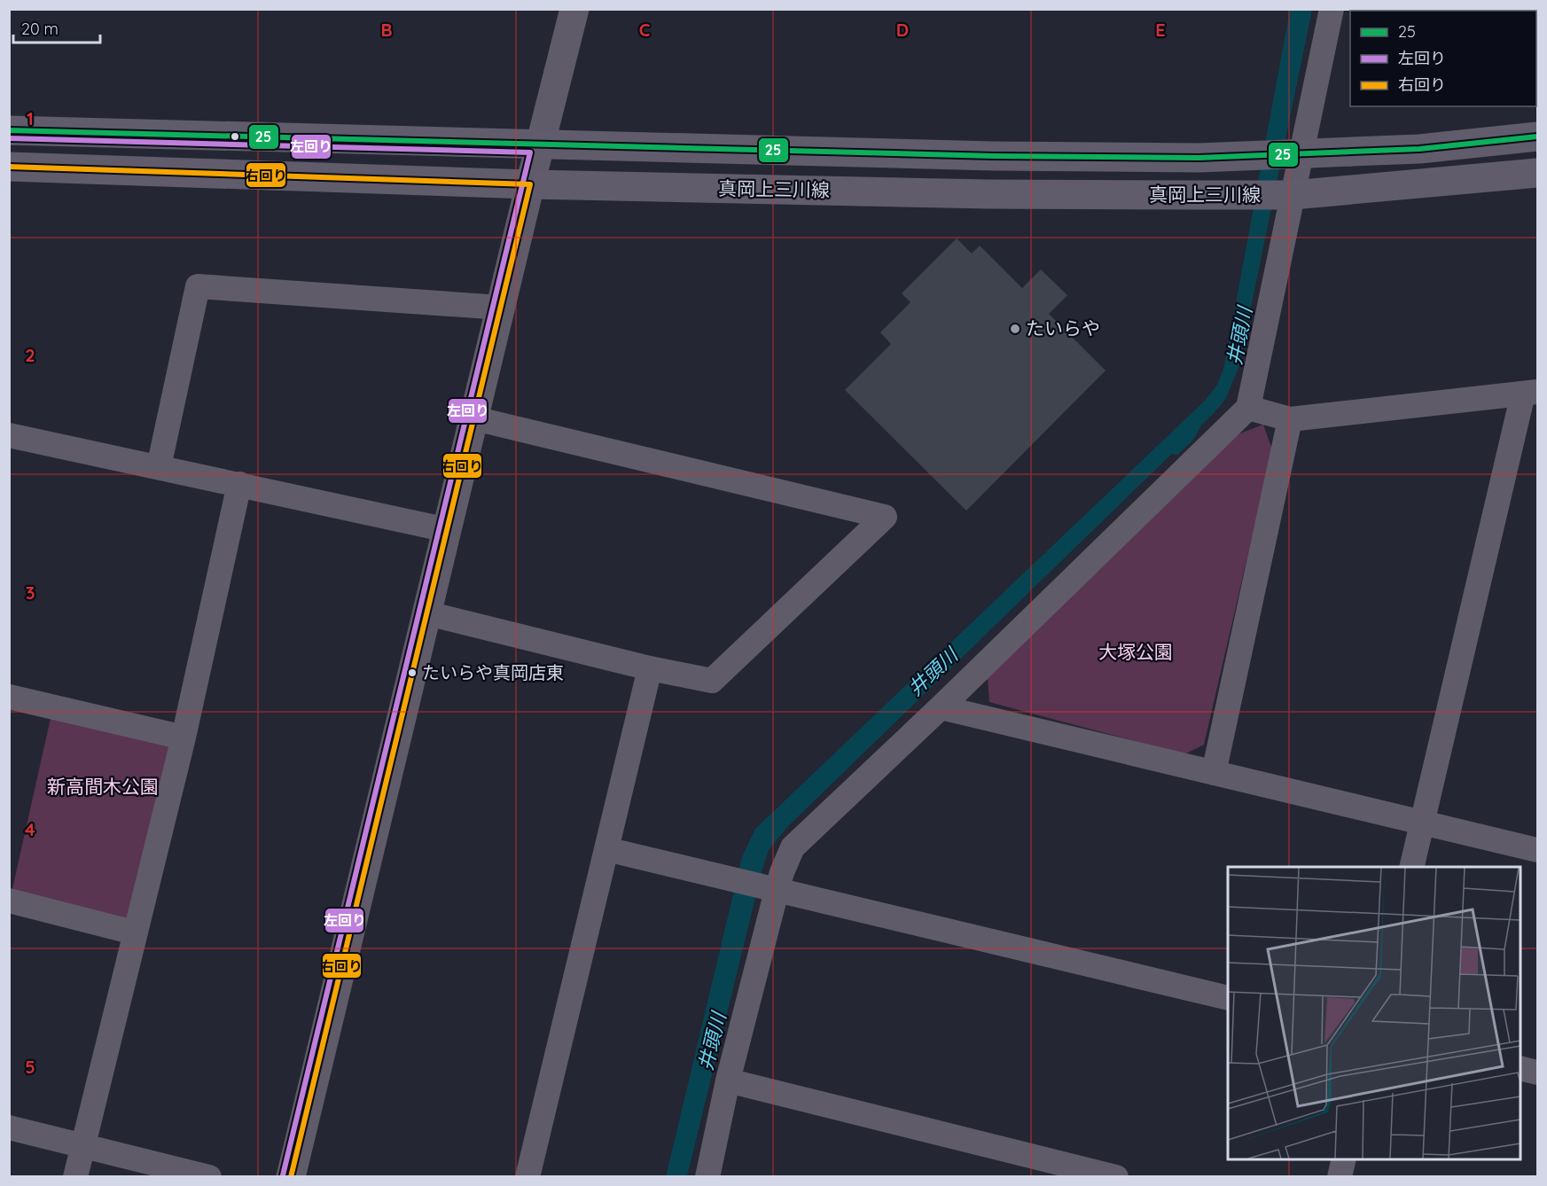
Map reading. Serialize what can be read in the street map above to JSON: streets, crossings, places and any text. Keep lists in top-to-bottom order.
{
  "streets": {
    "main road": ["真岡上三川線"]
  },
  "water": ["井頭川"],
  "parks": ["大塚公園", "新高間木公園"],
  "places": ["たいらや", "たいらや真岡店東"],
  "lines": ["transit line 25", "transit line 左回り", "transit line 右回り"],
  "legend": ["25", "左回り", "右回り"],
  "scale_bar": "20 m",
  "grid": {
    "columns": [
      "B",
      "C",
      "D",
      "E"
    ],
    "rows": [
      "1",
      "2",
      "3",
      "4",
      "5"
    ]
  }
}
